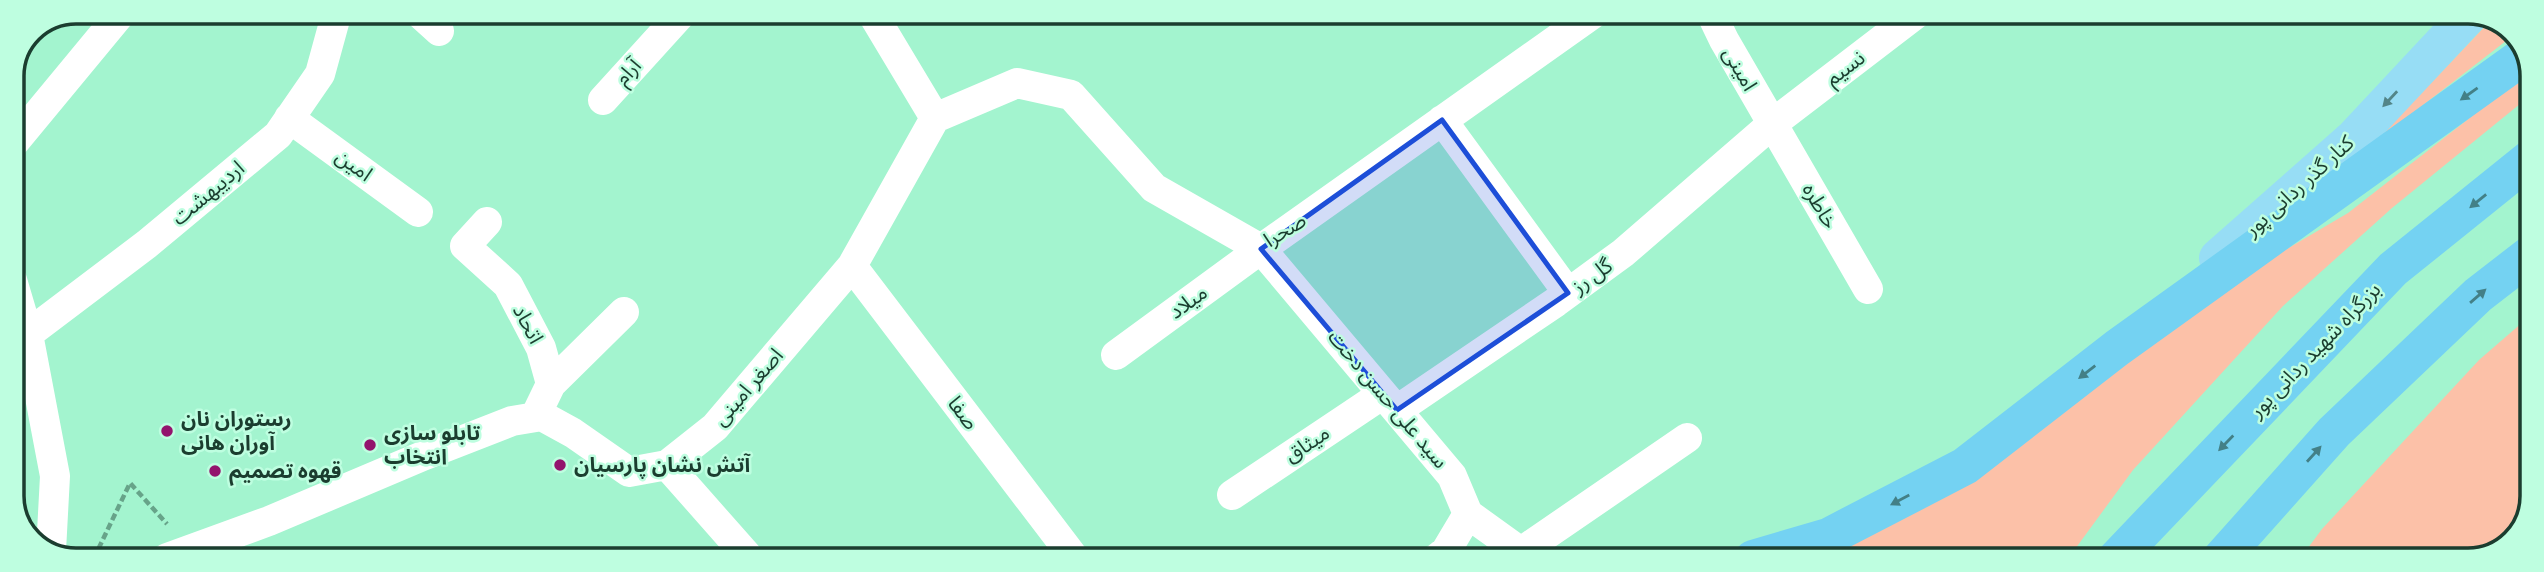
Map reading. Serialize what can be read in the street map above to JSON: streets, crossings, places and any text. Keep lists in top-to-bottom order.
{
  "streets": {
    "highway": ["بزرگراه شهید ردانی پور"],
    "main road": ["کنار گذر ردانی پور"],
    "street": [
      "نسیم",
      "امینی",
      "آرام",
      "امین",
      "اردیبهشت",
      "خاطره",
      "صحرا",
      "گل رز",
      "میلاد",
      "اتحاد",
      "اصغر امینی",
      "سید علی حسن دخت",
      "صفا",
      "میثاق"
    ]
  },
  "crossings": [
    ["نسیم", "امینی"],
    ["نسیم", "خاطره"],
    ["نسیم", "گل رز"],
    ["امینی", "خاطره"],
    ["امینی", "گل رز"],
    ["امین", "اردیبهشت"],
    ["خاطره", "گل رز"],
    ["صحرا", "میلاد"],
    ["صحرا", "اصغر امینی"],
    ["صحرا", "سید علی حسن دخت"],
    ["گل رز", "سید علی حسن دخت"],
    ["گل رز", "میثاق"],
    ["میلاد", "سید علی حسن دخت"],
    ["اصغر امینی", "صفا"],
    ["سید علی حسن دخت", "میثاق"]
  ],
  "one_way": ["کنار گذر ردانی پور"],
  "places": [
    "رستوران نان آوران هانی",
    "تابلو سازی انتخاب",
    "آتش نشان پارسیان",
    "قهوه تصمیم"
  ]
}
